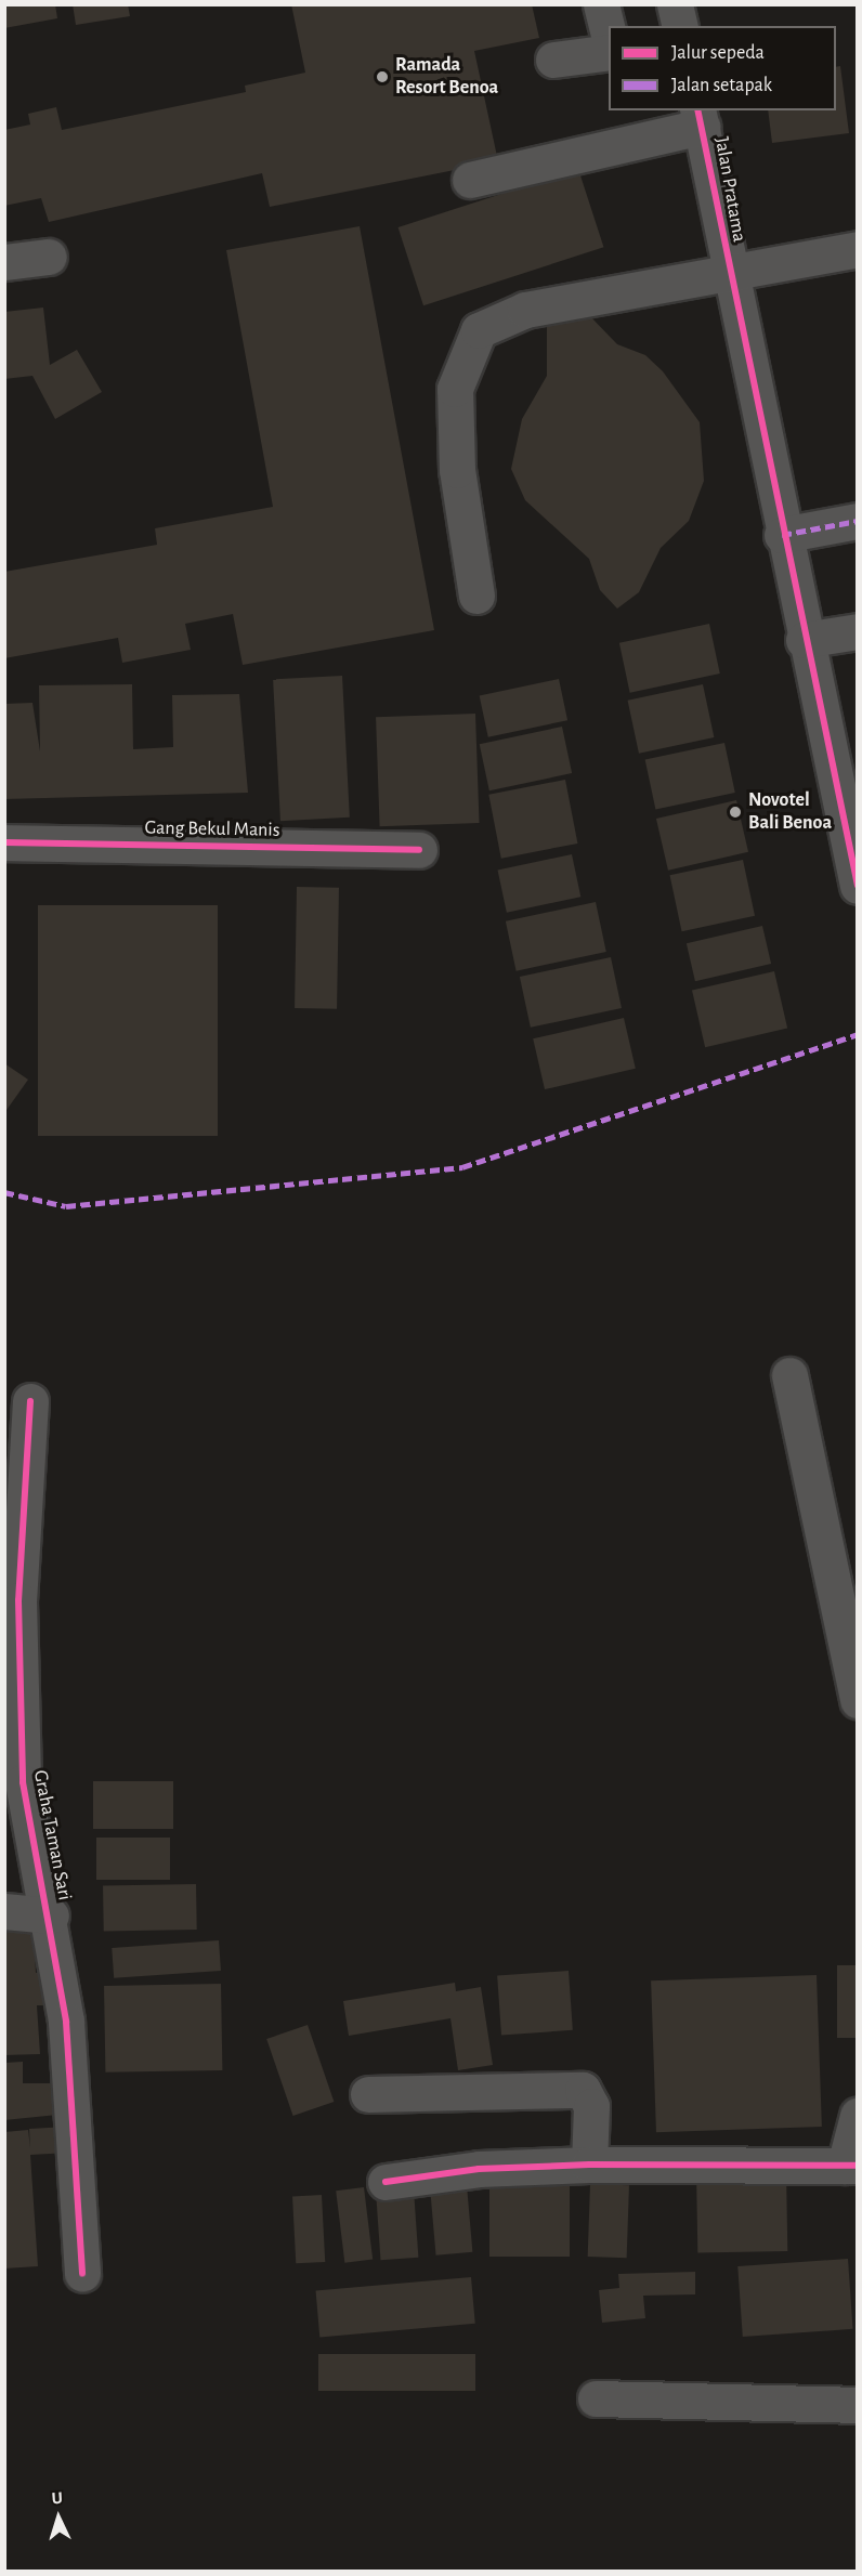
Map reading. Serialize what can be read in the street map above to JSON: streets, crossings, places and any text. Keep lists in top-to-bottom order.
{
  "streets": {
    "street": ["Jalan Pratama", "Gang Bekul Manis", "Graha Taman Sari"]
  },
  "places": ["Ramada Resort Benoa", "Novotel Bali Benoa"],
  "legend": ["Jalur sepeda", "Jalan setapak"],
  "north": "top"
}
